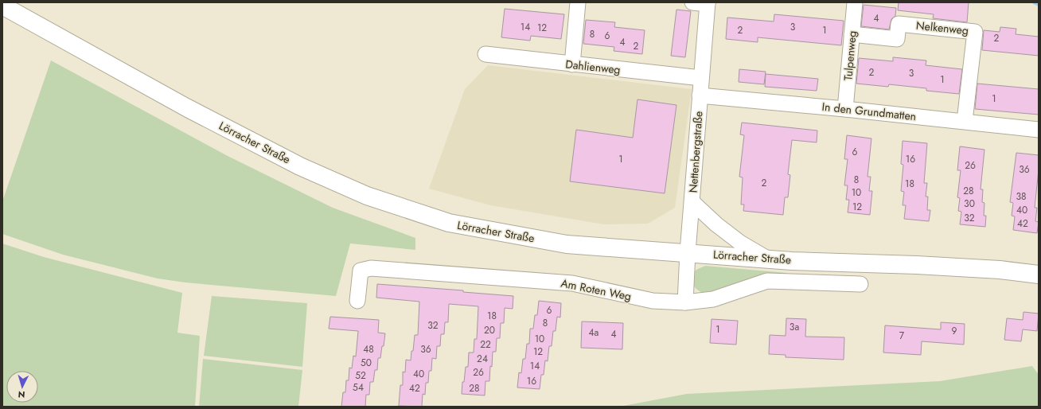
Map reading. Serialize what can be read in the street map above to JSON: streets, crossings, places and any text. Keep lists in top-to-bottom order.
{
  "streets": {
    "main road": ["Lörracher Straße"],
    "street": [
      "Nelkenweg",
      "Tulpenweg",
      "Dahlienweg",
      "In den Grundmatten",
      "Nettenbergstraße",
      "Am Roten Weg"
    ]
  },
  "crossings": [
    ["Nelkenweg", "Tulpenweg"],
    ["Nelkenweg", "In den Grundmatten"],
    ["Tulpenweg", "In den Grundmatten"],
    ["Dahlienweg", "Nettenbergstraße"],
    ["In den Grundmatten", "Nettenbergstraße"],
    ["Lörracher Straße", "Nettenbergstraße"],
    ["Nettenbergstraße", "Am Roten Weg"]
  ],
  "house_numbers": [
    "4",
    "14",
    "3",
    "12",
    "2",
    "1",
    "8",
    "6",
    "2",
    "4",
    "2",
    "2",
    "3",
    "1",
    "1",
    "6",
    "1",
    "16",
    "26",
    "36",
    "8",
    "2",
    "18",
    "28",
    "10",
    "38",
    "30",
    "12",
    "40",
    "32",
    "42",
    "6",
    "18",
    "8",
    "32",
    "3a",
    "1",
    "20",
    "9",
    "4a",
    "4",
    "7",
    "10",
    "22",
    "48",
    "36",
    "12",
    "24",
    "50",
    "14",
    "26",
    "40",
    "52",
    "16",
    "54",
    "42",
    "28"
  ],
  "north": "bottom"
}
